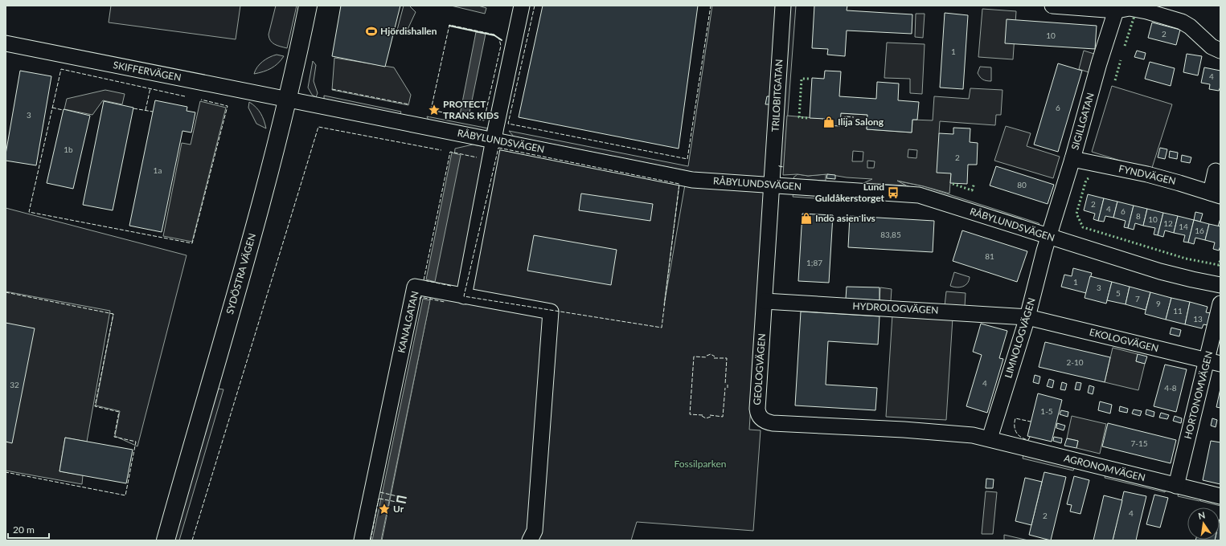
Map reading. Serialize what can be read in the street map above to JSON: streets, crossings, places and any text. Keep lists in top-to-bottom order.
{
  "streets": {
    "main road": ["SYDÖSTRA VÄGEN"],
    "street": [
      "SKIFFERVÄGEN",
      "TRILOBITGATAN",
      "SIGILLGATAN",
      "RÅBYLUNDSVÄGEN",
      "FYNDVÄGEN",
      "HYDROLOGVÄGEN",
      "KANALGATAN",
      "LIMNOLOGVÄGEN",
      "EKOLOGVÄGEN",
      "GEOLOGVÄGEN",
      "HORTONOMVÄGEN",
      "AGRONOMVÄGEN"
    ]
  },
  "crossings": [
    ["SKIFFERVÄGEN", "RÅBYLUNDSVÄGEN"],
    ["SKIFFERVÄGEN", "SYDÖSTRA VÄGEN"],
    ["TRILOBITGATAN", "RÅBYLUNDSVÄGEN"],
    ["TRILOBITGATAN", "GEOLOGVÄGEN"],
    ["SIGILLGATAN", "RÅBYLUNDSVÄGEN"],
    ["SIGILLGATAN", "FYNDVÄGEN"],
    ["SIGILLGATAN", "LIMNOLOGVÄGEN"],
    ["RÅBYLUNDSVÄGEN", "SYDÖSTRA VÄGEN"],
    ["RÅBYLUNDSVÄGEN", "LIMNOLOGVÄGEN"],
    ["RÅBYLUNDSVÄGEN", "GEOLOGVÄGEN"],
    ["HYDROLOGVÄGEN", "LIMNOLOGVÄGEN"],
    ["HYDROLOGVÄGEN", "EKOLOGVÄGEN"],
    ["HYDROLOGVÄGEN", "GEOLOGVÄGEN"],
    ["LIMNOLOGVÄGEN", "EKOLOGVÄGEN"],
    ["LIMNOLOGVÄGEN", "GEOLOGVÄGEN"],
    ["LIMNOLOGVÄGEN", "AGRONOMVÄGEN"],
    ["EKOLOGVÄGEN", "HORTONOMVÄGEN"],
    ["GEOLOGVÄGEN", "AGRONOMVÄGEN"],
    ["HORTONOMVÄGEN", "AGRONOMVÄGEN"]
  ],
  "parks": ["Fossilparken"],
  "places": {
    "sports": ["Hjördishallen"],
    "place": ["PROTECT TRANS KIDS", "Ur"],
    "shop": ["Ilija Salong", "Indo asien livs"],
    "bus stop": ["Lund Guldåkerstorget"]
  },
  "house_numbers": [
    "2",
    "10",
    "1",
    "4",
    "6",
    "3",
    "1b",
    "2",
    "1a",
    "80",
    "2",
    "4",
    "6",
    "8",
    "10",
    "12",
    "14",
    "16",
    "83,85",
    "81",
    "1;87",
    "1",
    "3",
    "5",
    "7",
    "9",
    "11",
    "13",
    "2-10",
    "4",
    "32",
    "4-8",
    "1-5",
    "7-15",
    "4",
    "2"
  ],
  "scale_bar": "20 m",
  "north": "top"
}
